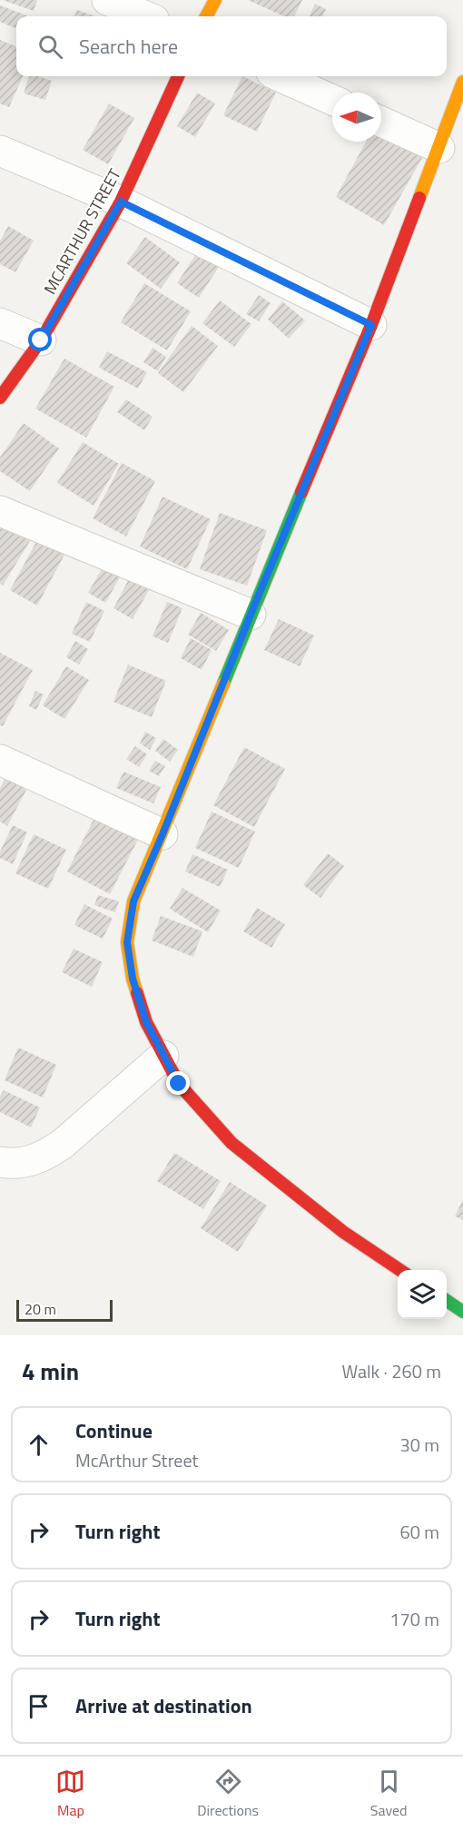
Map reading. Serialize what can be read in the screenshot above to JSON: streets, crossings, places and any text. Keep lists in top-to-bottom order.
{
  "streets": {
    "street": ["MCARTHUR STREET"]
  },
  "scale_bar": "20 m",
  "north": "left",
  "page": {
    "search": "Search here",
    "scale": "20 m",
    "heading": ["4 min", "Walk · 260 m"],
    "list": [
      ["Continue", "McArthur Street", "30 m"],
      ["Turn right", "60 m"],
      ["Turn right", "170 m"],
      "Arrive at destination"
    ],
    "nav": ["Map", "Directions", "Saved"]
  }
}
